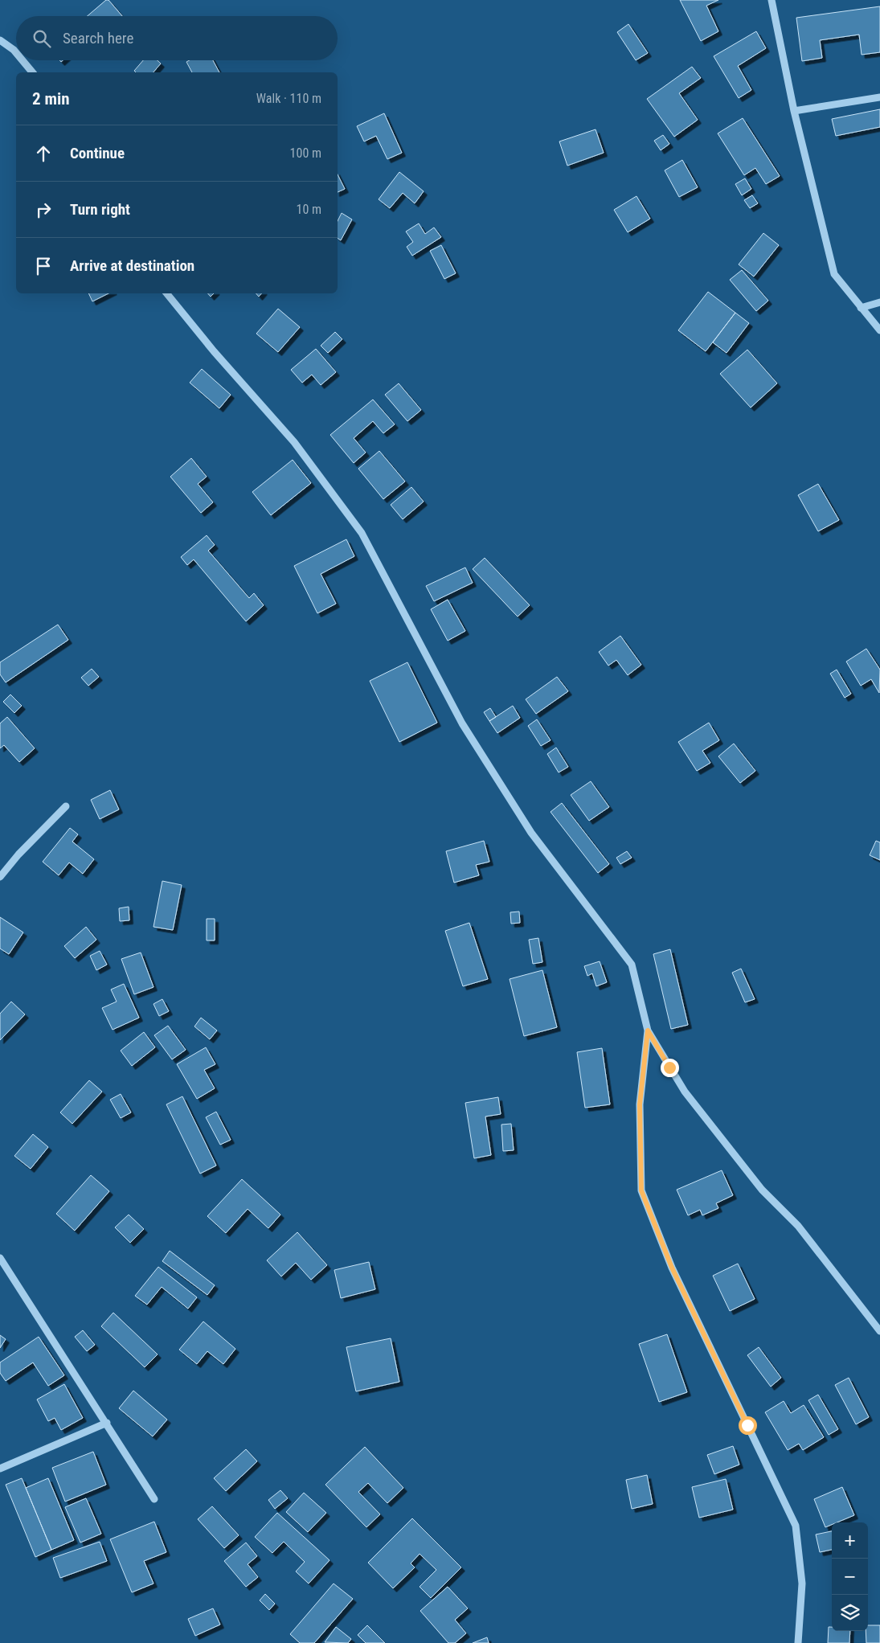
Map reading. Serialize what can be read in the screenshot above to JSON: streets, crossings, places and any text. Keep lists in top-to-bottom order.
{
  "page": {
    "search": "Search here",
    "heading": ["2 min", "Walk · 110 m"],
    "list": [
      ["Continue", "100 m"],
      ["Turn right", "10 m"],
      "Arrive at destination"
    ],
    "map_buttons": ["+", "−"]
  }
}
